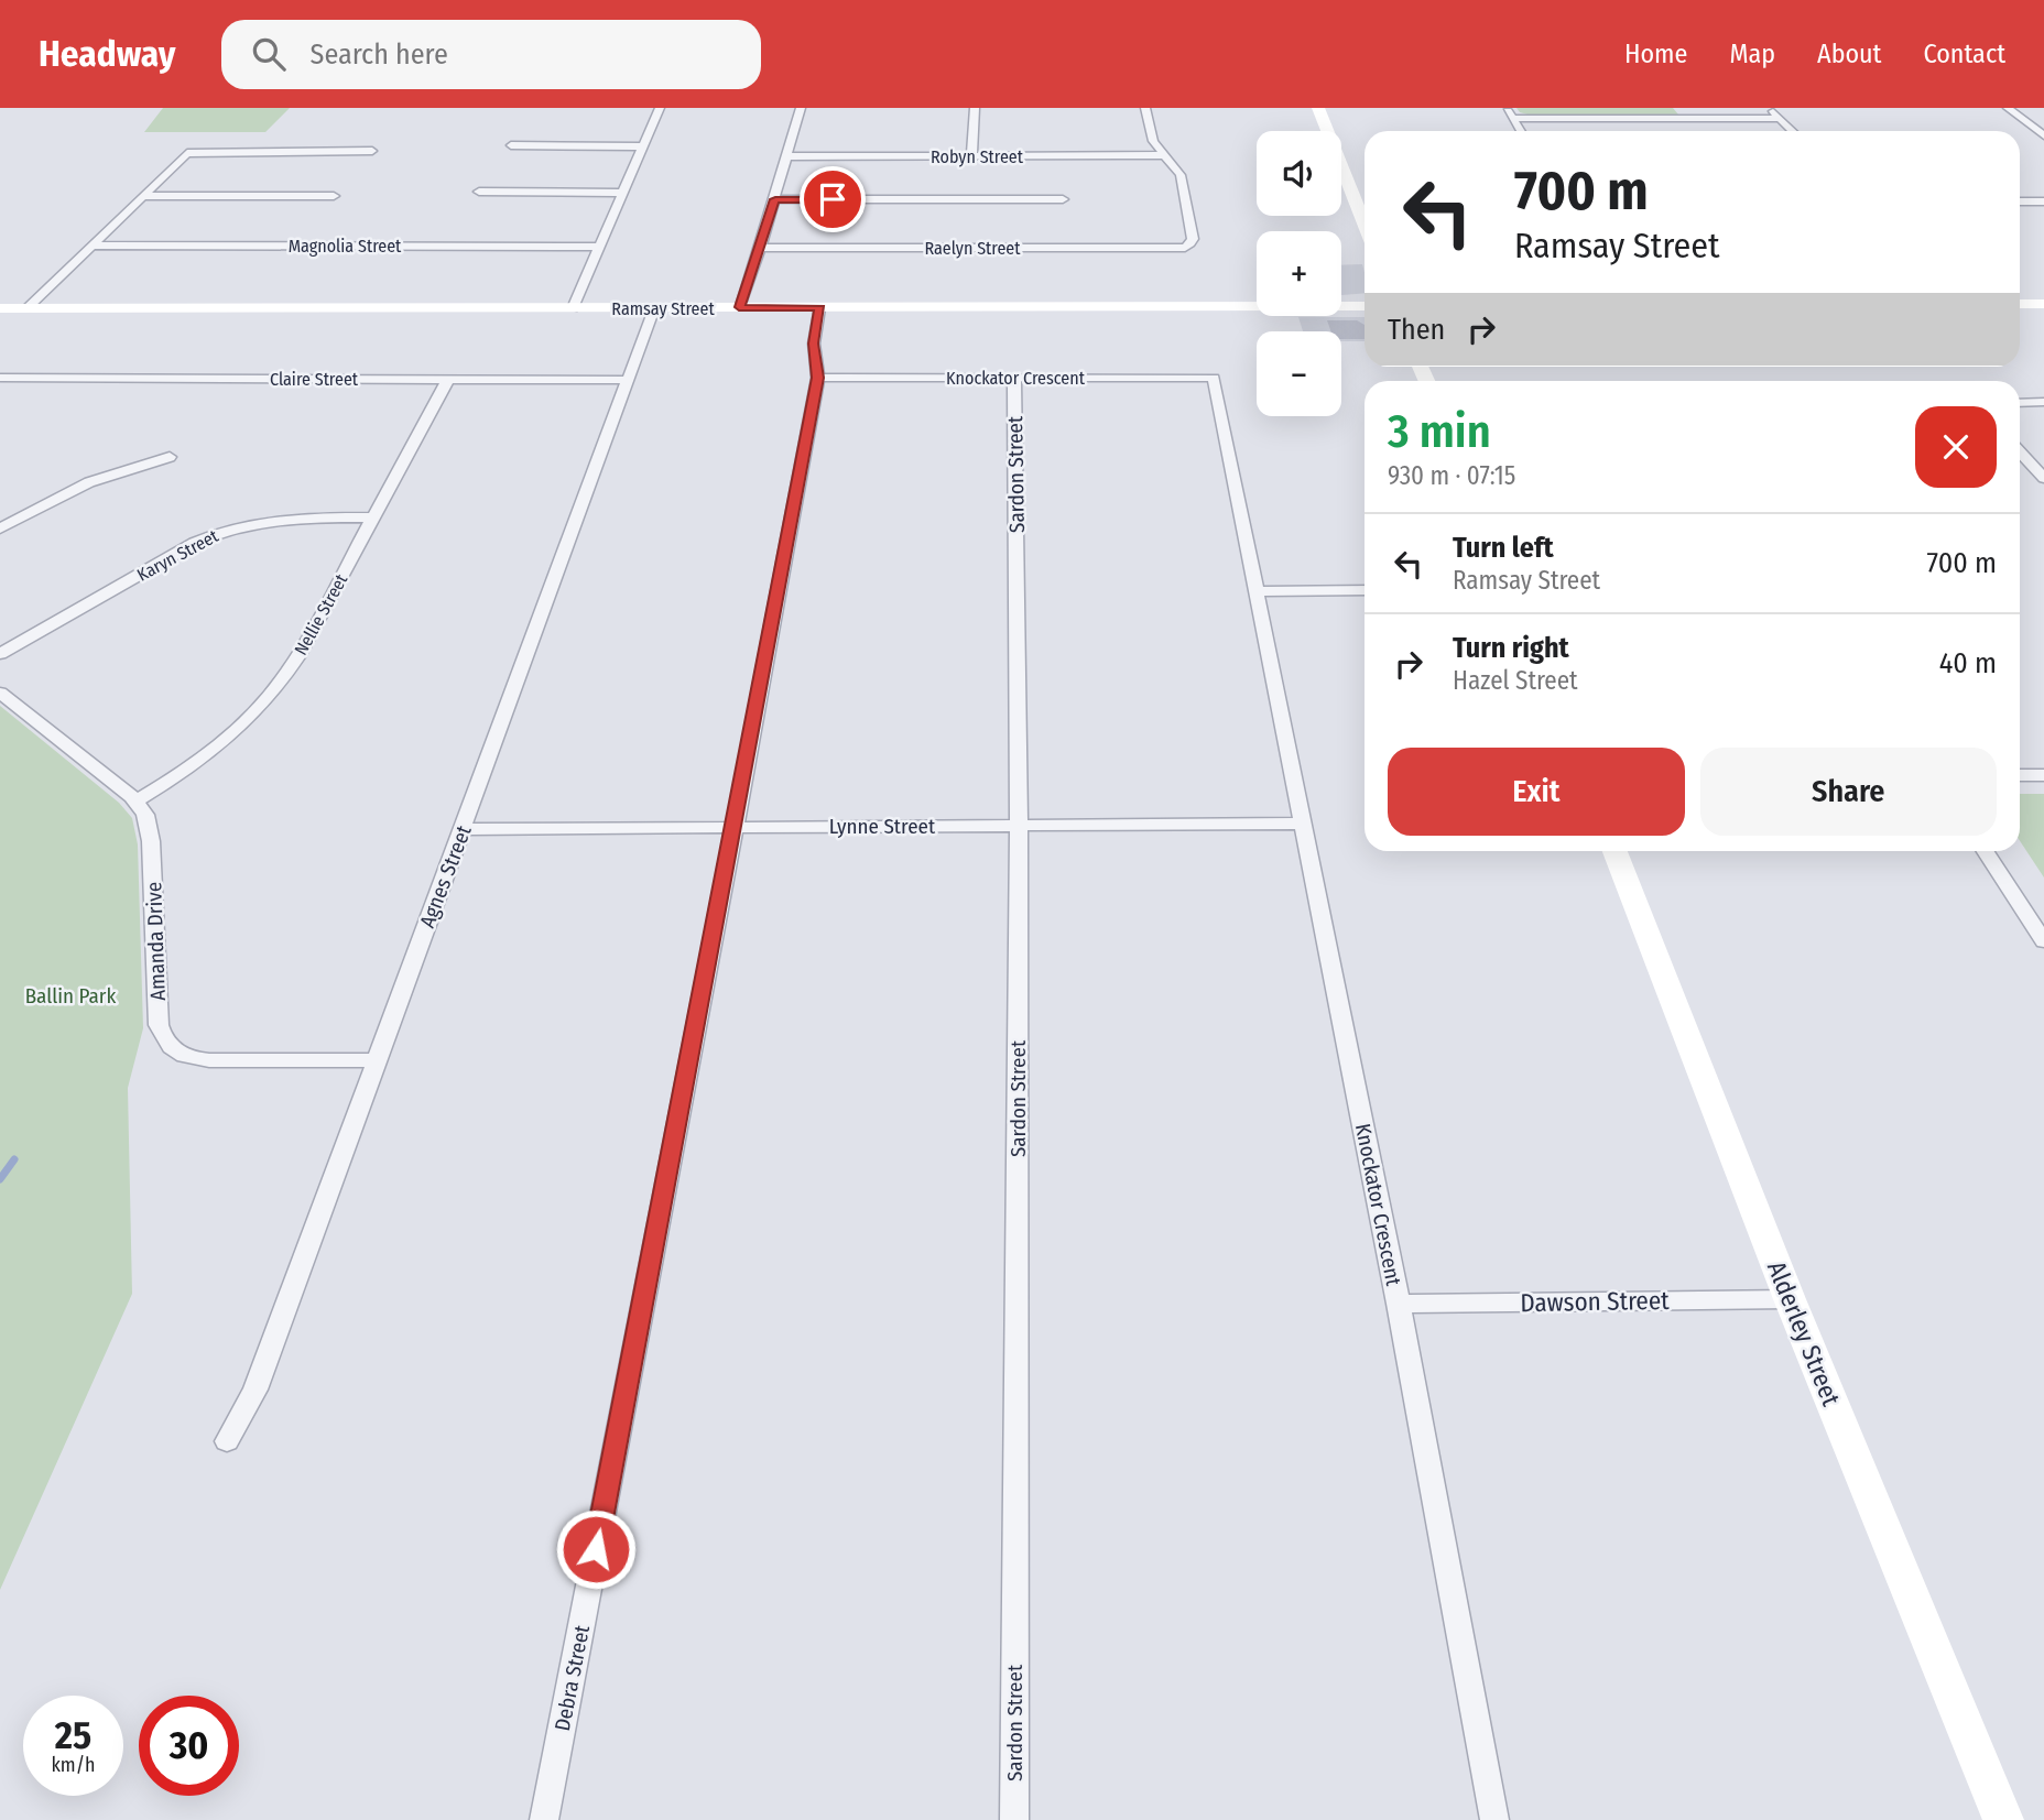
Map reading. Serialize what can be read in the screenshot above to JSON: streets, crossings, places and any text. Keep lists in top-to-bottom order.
{
  "streets": {
    "street": [
      "Robyn Street",
      "Magnolia Street",
      "Raelyn Street",
      "Ramsay Street",
      "Knockator Crescent",
      "Claire Street",
      "Sardon Street",
      "Karyn Street",
      "Nellie Street",
      "Lynne Street",
      "Agnes Street",
      "Amanda Drive",
      "Dawson Street",
      "Alderley Street",
      "Debra Street"
    ]
  },
  "crossings": [
    ["Robyn Street", "Raelyn Street"],
    ["Ramsay Street", "Agnes Street"],
    ["Ramsay Street", "Debra Street"],
    ["Knockator Crescent", "Sardon Street"],
    ["Knockator Crescent", "Lynne Street"],
    ["Knockator Crescent", "Dawson Street"],
    ["Knockator Crescent", "Debra Street"],
    ["Claire Street", "Nellie Street"],
    ["Claire Street", "Agnes Street"],
    ["Sardon Street", "Lynne Street"],
    ["Karyn Street", "Nellie Street"],
    ["Nellie Street", "Amanda Drive"],
    ["Lynne Street", "Agnes Street"],
    ["Lynne Street", "Debra Street"],
    ["Agnes Street", "Amanda Drive"],
    ["Dawson Street", "Alderley Street"]
  ],
  "parks": ["Ballin Park"],
  "page": {
    "header": "Headway",
    "search": "Search here",
    "nav": [
      "Home",
      "Map",
      "About",
      "Contact"
    ],
    "map_buttons": ["+", "−"],
    "turn": ["700 m", "Ramsay Street"],
    "then": "Then",
    "heading": ["3 min", "930 m · 07:15"],
    "list": [
      {
        "name": "Turn left",
        "note": "Ramsay Street",
        "value": "700 m"
      },
      {
        "name": "Turn right",
        "note": "Hazel Street",
        "value": "40 m"
      }
    ],
    "buttons": ["Exit", "Share"],
    "speed": "25 km/h",
    "limit": "30"
  }
}
